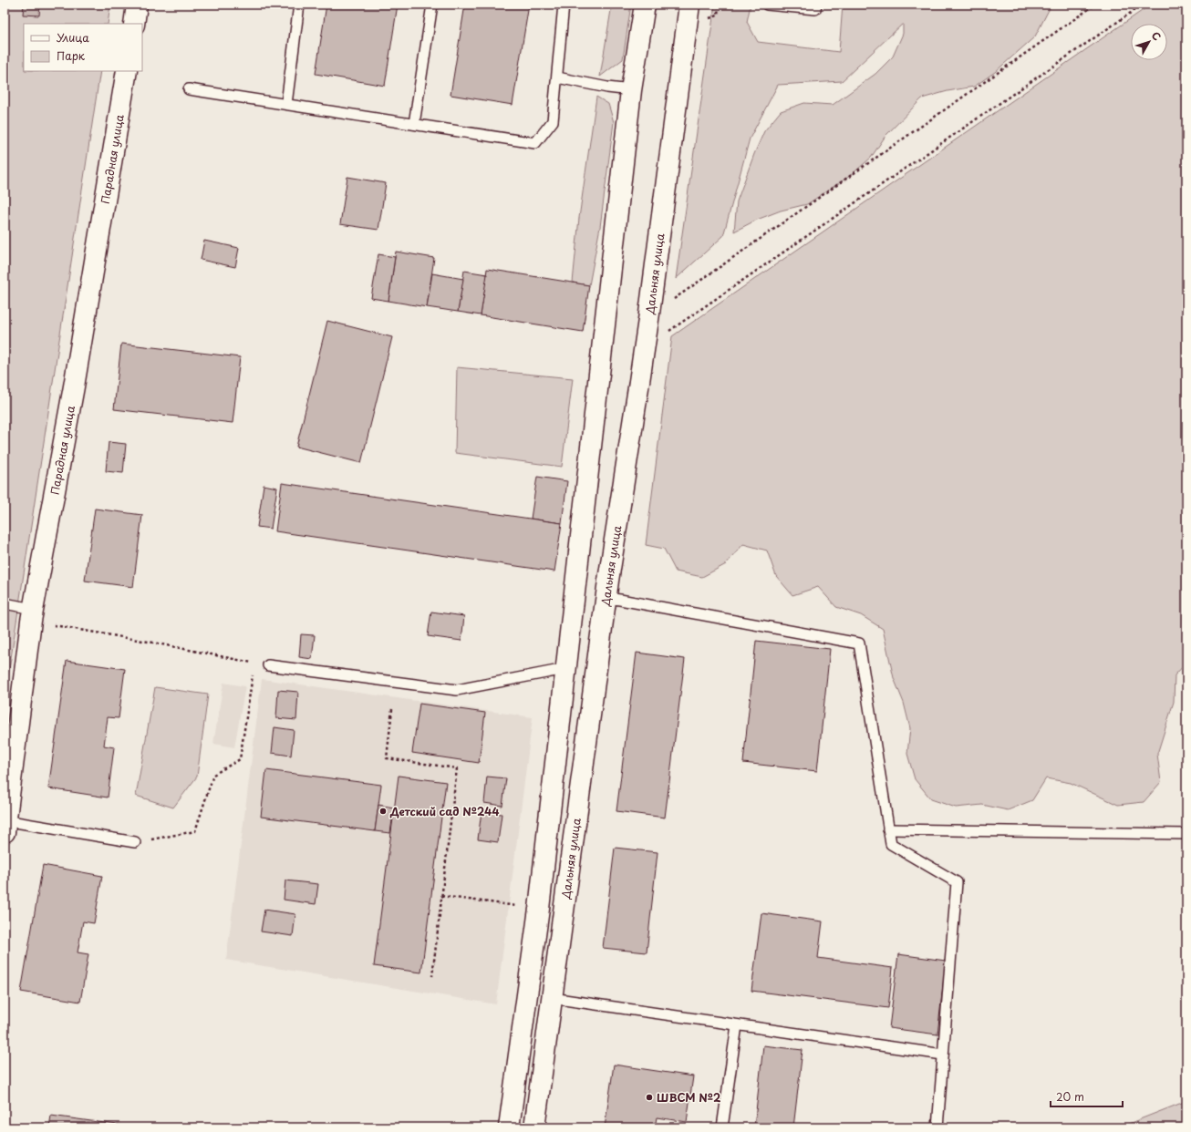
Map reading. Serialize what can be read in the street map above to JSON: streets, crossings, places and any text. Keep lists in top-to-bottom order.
{
  "streets": {
    "main road": ["Парадная улица", "Дальняя улица"]
  },
  "places": ["Детский сад №244", "ШВСМ №2"],
  "legend": ["Улица", "Парк"],
  "scale_bar": "20 m",
  "north": "top right"
}
